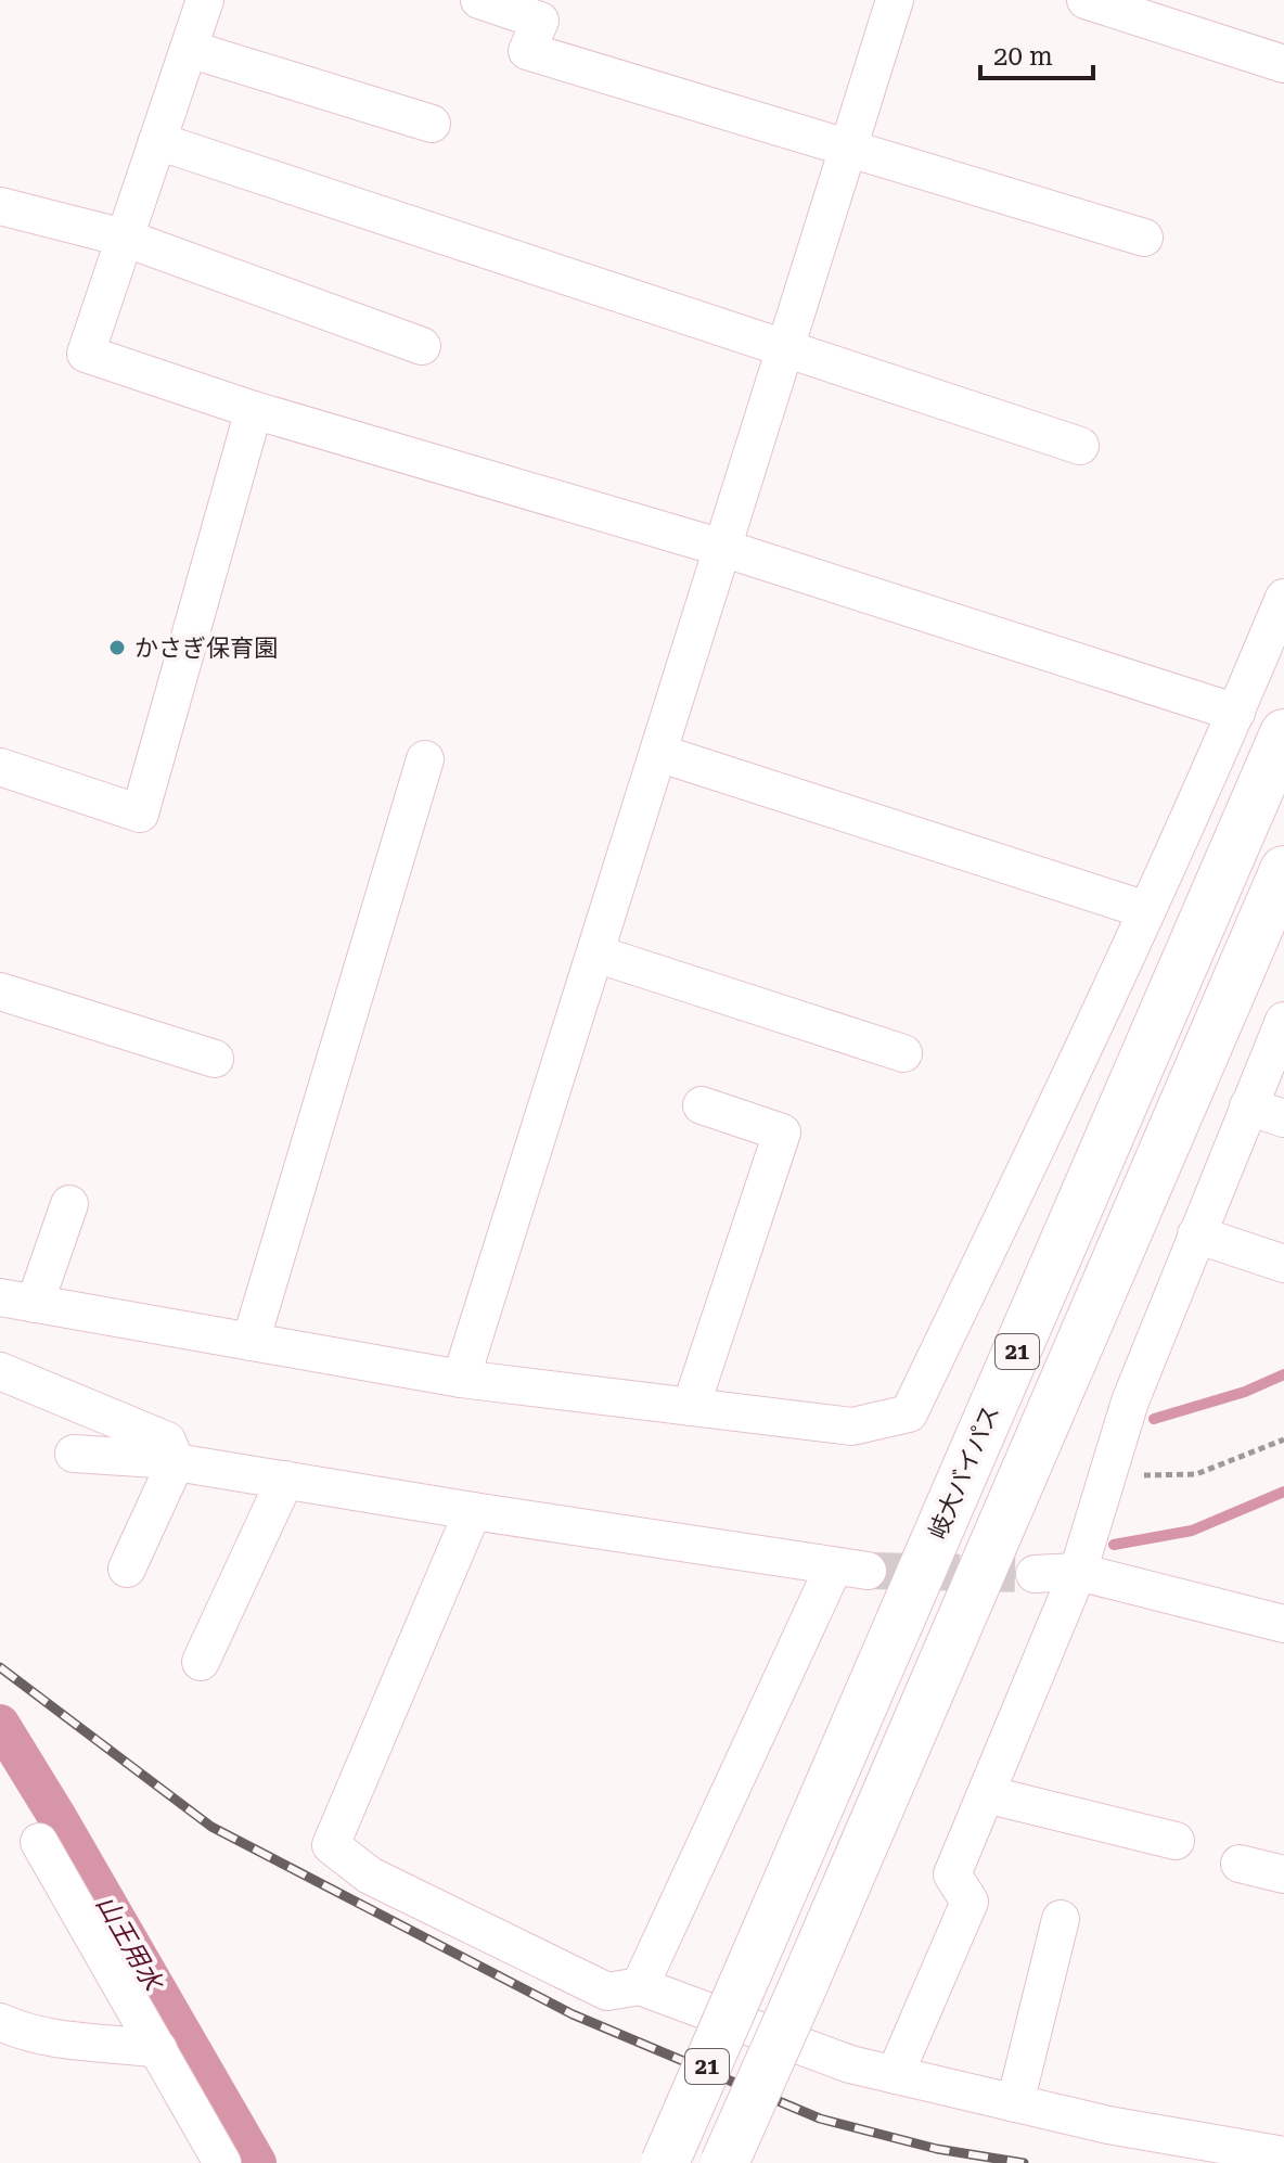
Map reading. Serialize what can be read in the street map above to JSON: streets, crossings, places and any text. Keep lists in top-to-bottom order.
{
  "streets": {
    "highway": ["21", "岐大バイパス"]
  },
  "water": ["山王用水"],
  "places": ["かさぎ保育園"],
  "scale_bar": "20 m"
}
